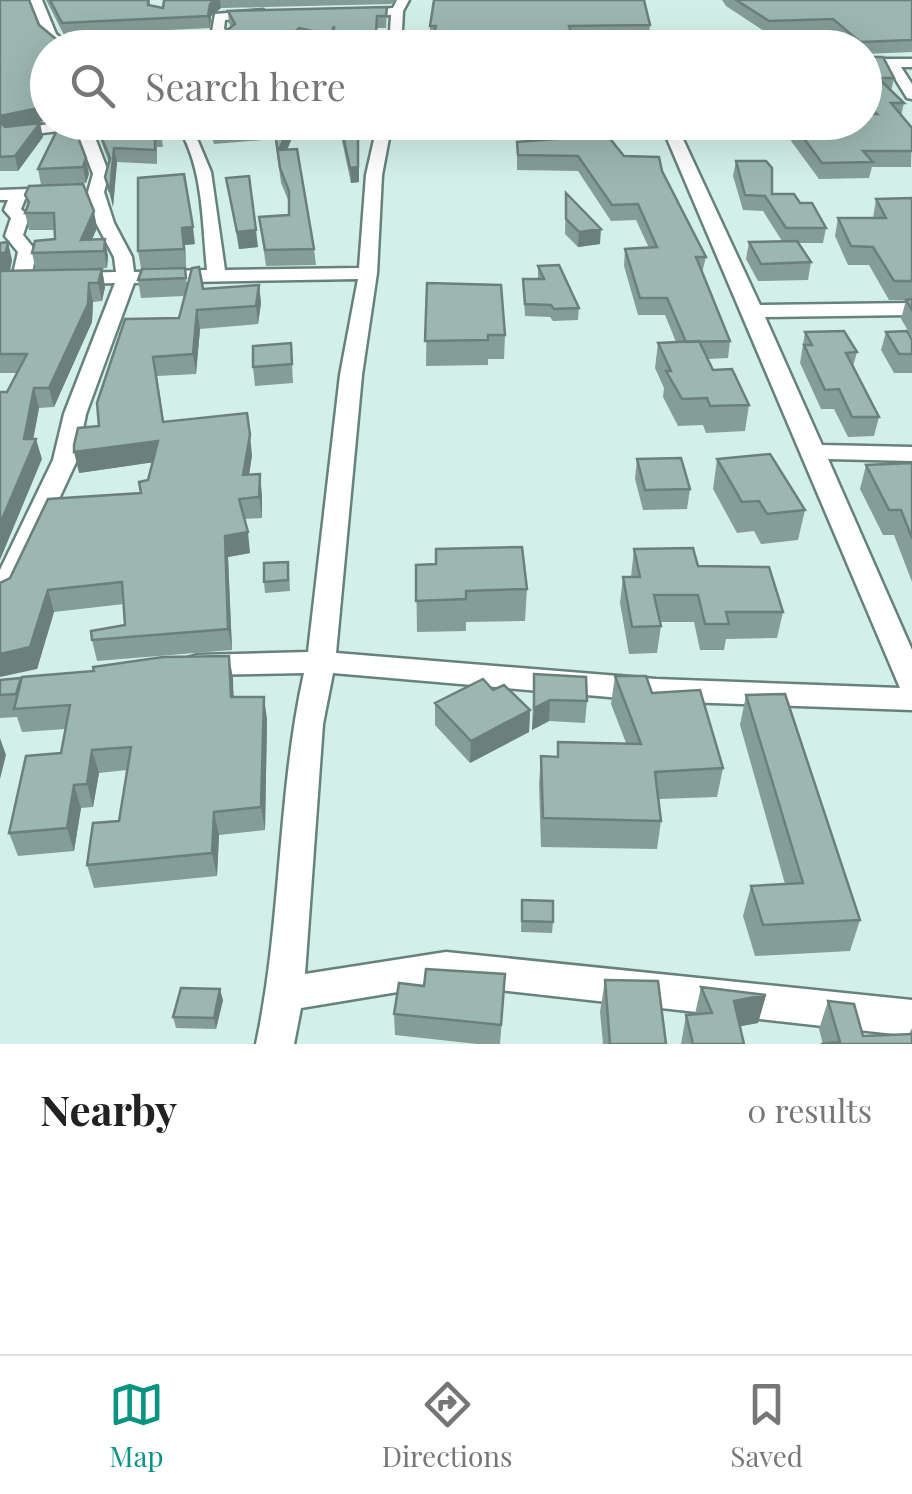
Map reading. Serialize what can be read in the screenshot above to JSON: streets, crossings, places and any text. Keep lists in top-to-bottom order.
{
  "page": {
    "search": "Search here",
    "heading": ["Nearby", "0 results"],
    "nav": ["Map", "Directions", "Saved"]
  }
}
